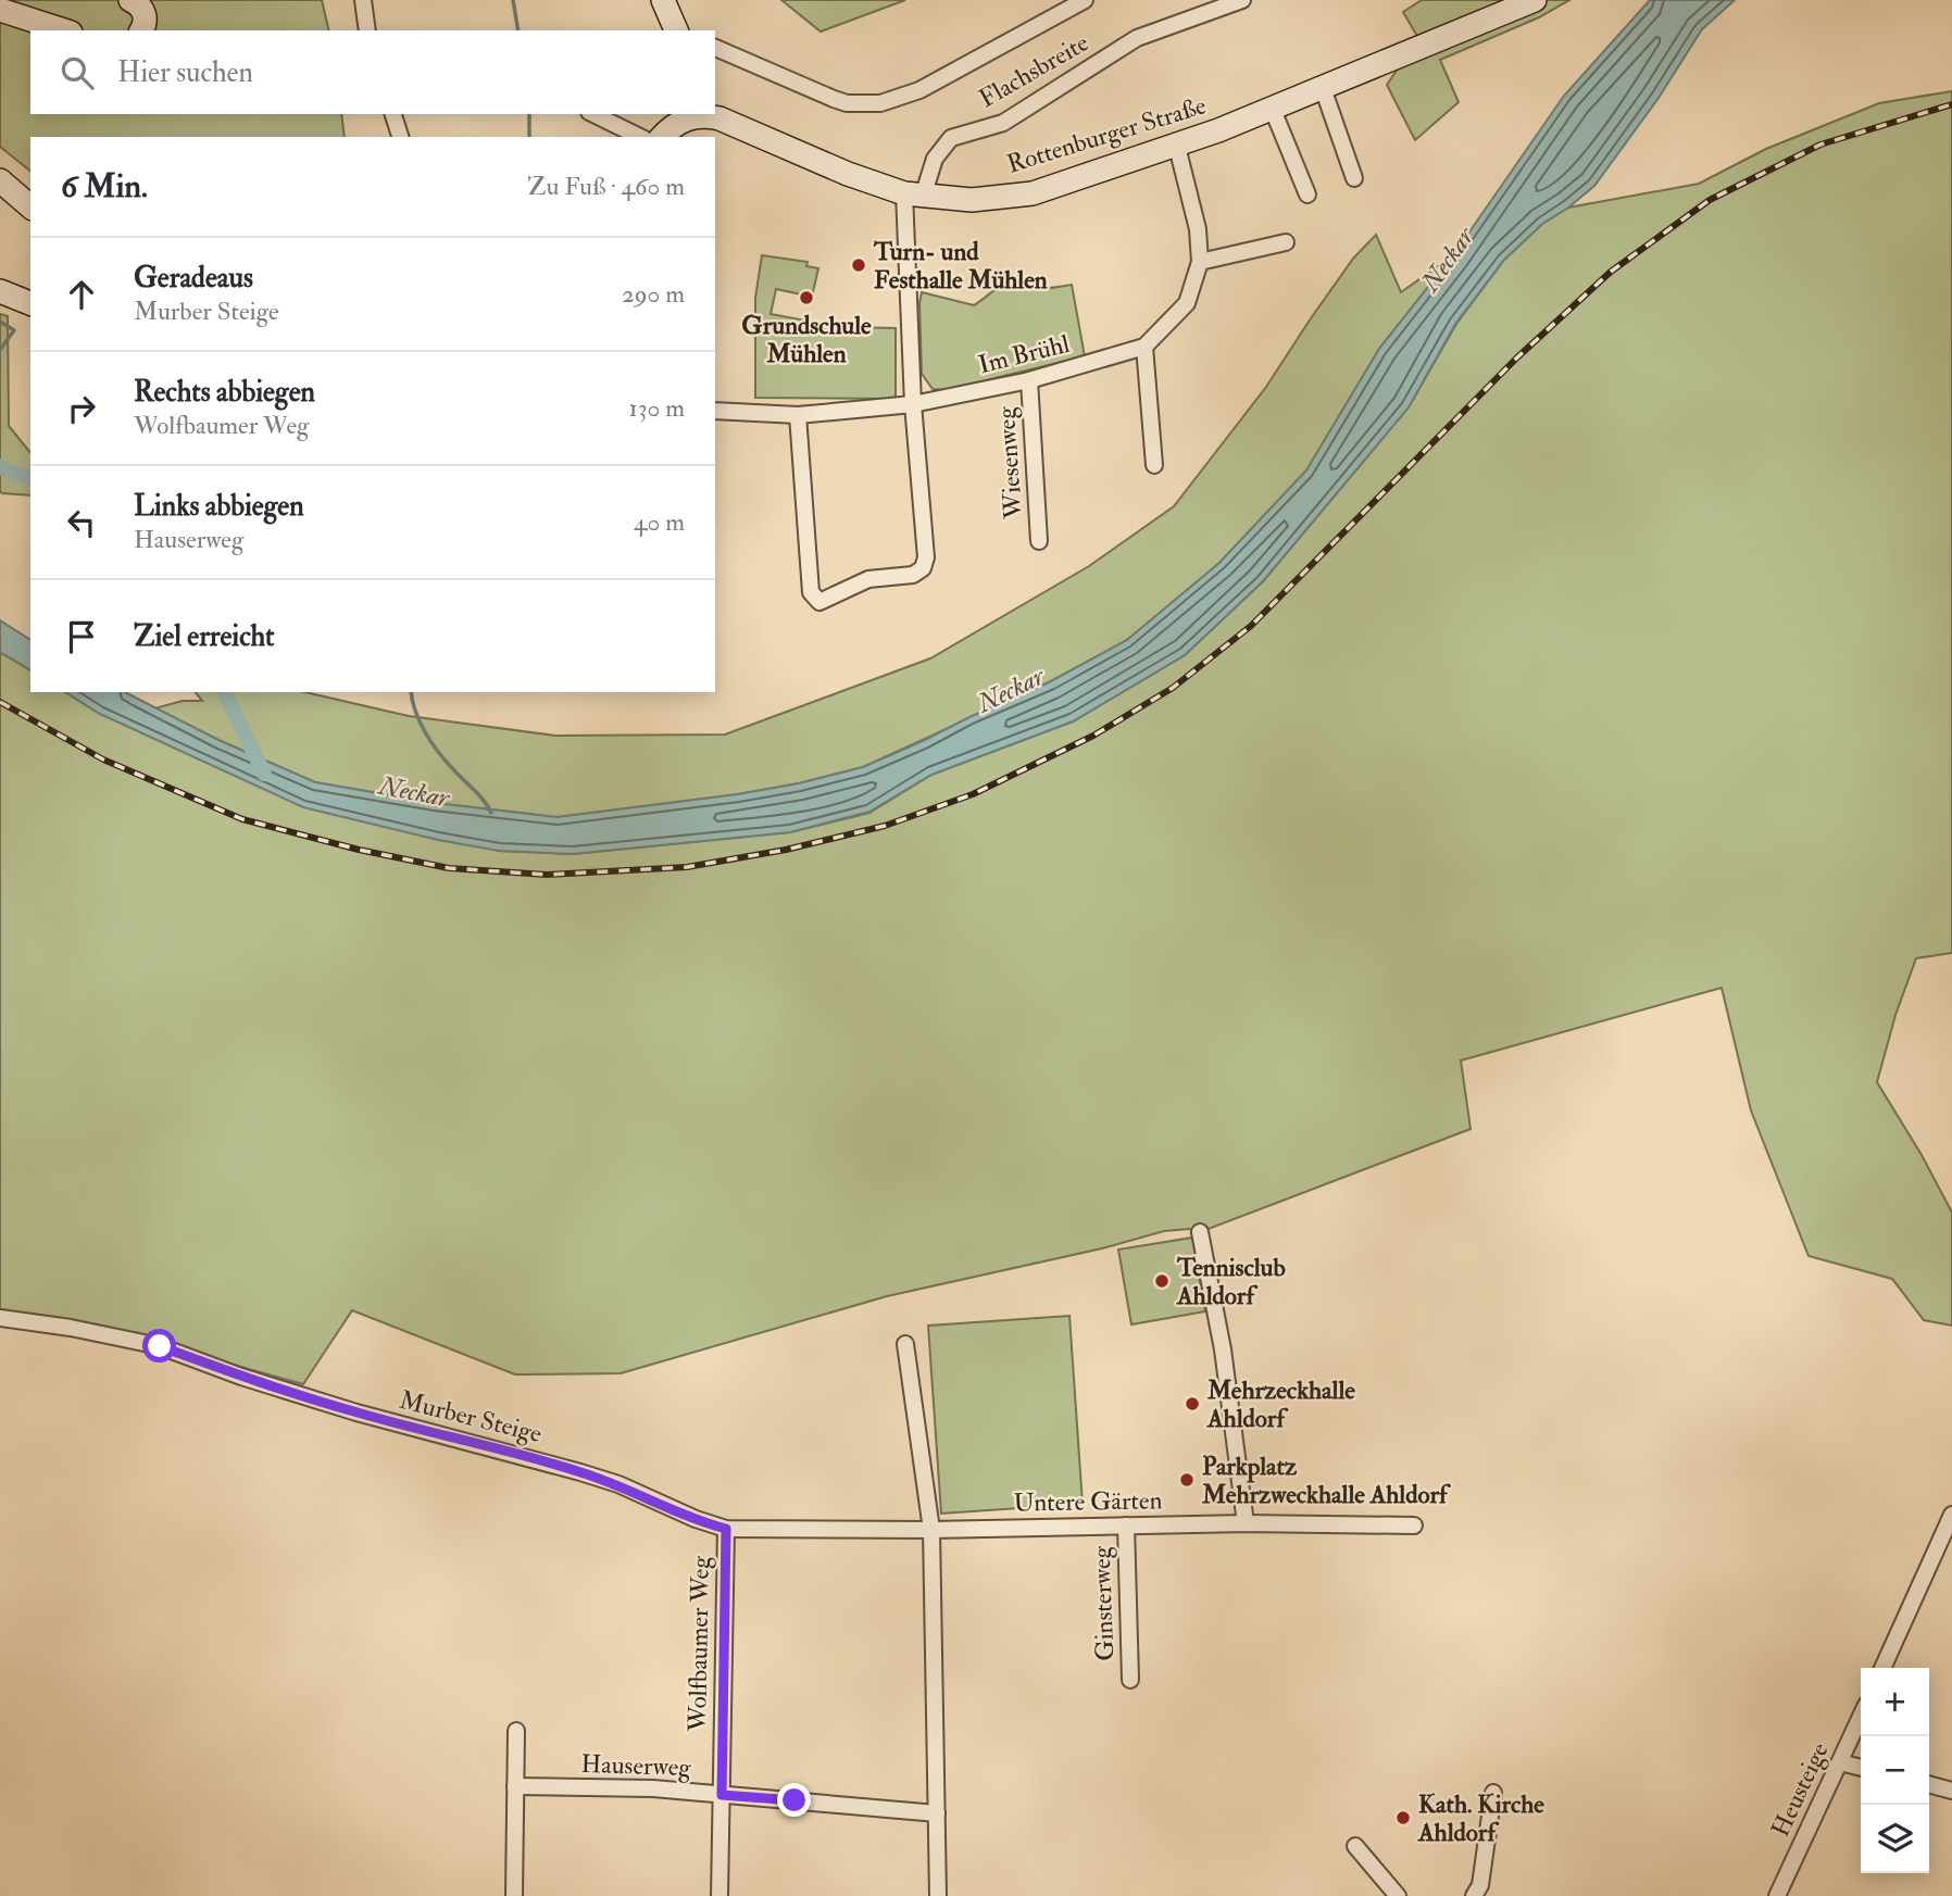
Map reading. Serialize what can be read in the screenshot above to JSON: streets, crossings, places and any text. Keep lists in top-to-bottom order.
{
  "streets": {
    "main road": ["Rottenburger Straße"],
    "street": [
      "Flachsbreite",
      "Im Brühl",
      "Wiesenweg",
      "Murber Steige",
      "Untere Gärten",
      "Ginsterweg",
      "Wolfbaumer Weg",
      "Hauserweg",
      "Heusteige"
    ]
  },
  "crossings": [
    ["Flachsbreite", "Rottenburger Straße"],
    ["Rottenburger Straße", "Im Brühl"],
    ["Im Brühl", "Wiesenweg"],
    ["Murber Steige", "Untere Gärten"],
    ["Murber Steige", "Wolfbaumer Weg"],
    ["Untere Gärten", "Ginsterweg"],
    ["Wolfbaumer Weg", "Hauserweg"]
  ],
  "water": ["Neckar"],
  "places": [
    "Turn- und Festhalle Mühlen",
    "Grundschule Mühlen",
    "Tennisclub Ahldorf",
    "Mehrzeckhalle Ahldorf",
    "Parkplatz Mehrzweckhalle Ahldorf",
    "Kath. Kirche Ahldorf"
  ],
  "page": {
    "search": "Hier suchen",
    "heading": ["6 Min.", "Zu Fuß · 460 m"],
    "list": [
      ["Geradeaus", "Murber Steige", "290 m"],
      ["Rechts abbiegen", "Wolfbaumer Weg", "130 m"],
      ["Links abbiegen", "Hauserweg", "40 m"],
      "Ziel erreicht"
    ],
    "map_buttons": ["+", "−"]
  }
}
